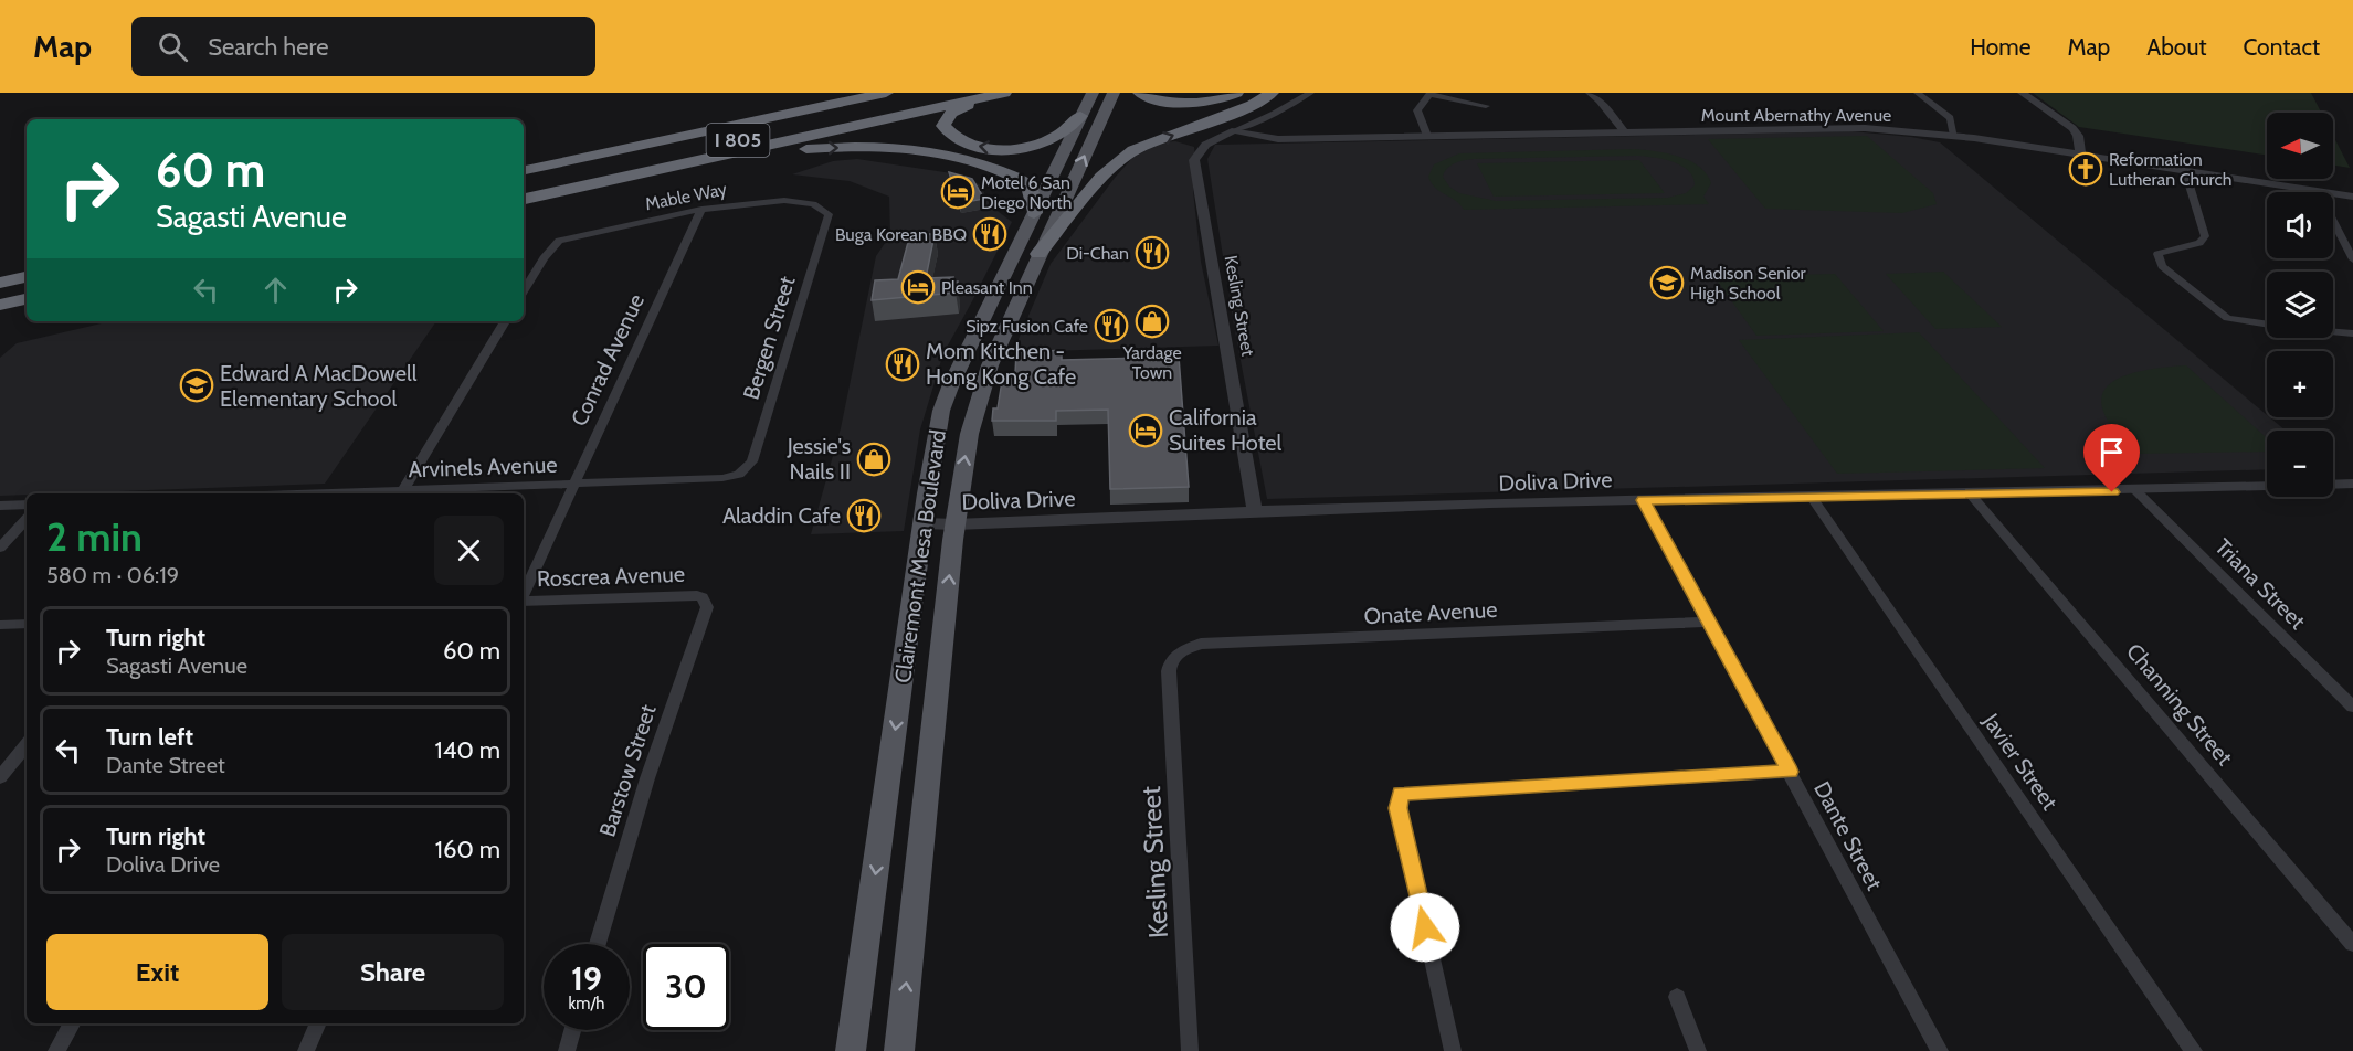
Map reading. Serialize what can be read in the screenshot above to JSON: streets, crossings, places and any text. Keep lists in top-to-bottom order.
{
  "streets": {
    "highway": ["I 805"],
    "main road": ["Clairemont Mesa Boulevard"],
    "street": [
      "Mount Abernathy Avenue",
      "Mable Way",
      "Kesling Street",
      "Bergen Street",
      "Conrad Avenue",
      "Arvinels Avenue",
      "Doliva Drive",
      "Roscrea Avenue",
      "Triana Street",
      "Onate Avenue",
      "Channing Street",
      "Javier Street",
      "Barstow Street",
      "Dante Street"
    ]
  },
  "crossings": [
    ["Mount Abernathy Avenue", "Kesling Street"],
    ["Mable Way", "Bergen Street"],
    ["Mable Way", "Conrad Avenue"],
    ["Kesling Street", "Doliva Drive"],
    ["Kesling Street", "Onate Avenue"],
    ["Bergen Street", "Arvinels Avenue"],
    ["Conrad Avenue", "Arvinels Avenue"],
    ["Doliva Drive", "Clairemont Mesa Boulevard"],
    ["Doliva Drive", "Triana Street"],
    ["Doliva Drive", "Channing Street"],
    ["Doliva Drive", "Javier Street"],
    ["Doliva Drive", "Dante Street"],
    ["Roscrea Avenue", "Barstow Street"],
    ["Onate Avenue", "Dante Street"]
  ],
  "places": {
    "church": ["Reformation Lutheran Church"],
    "hotel": ["Motel 6 San Diego North", "Pleasant Inn", "California Suites Hotel"],
    "restaurant": [
      "Buga Korean BBQ",
      "Di-Chan",
      "Sipz Fusion Cafe",
      "Mom Kitchen - Hong Kong Cafe",
      "Aladdin Cafe"
    ],
    "school or university": ["Madison Senior High School", "Edward A MacDowell Elementary School"],
    "shop": ["Yardage Town", "Jessie's Nails II"]
  },
  "north": "left",
  "page": {
    "header": "Map",
    "search": "Search here",
    "nav": [
      "Home",
      "Map",
      "About",
      "Contact"
    ],
    "map_buttons": ["+", "−"],
    "turn": ["60 m", "Sagasti Avenue"],
    "heading": ["2 min", "580 m · 06:19"],
    "list": [
      {
        "name": "Turn right",
        "note": "Sagasti Avenue",
        "value": "60 m"
      },
      {
        "name": "Turn left",
        "note": "Dante Street",
        "value": "140 m"
      },
      {
        "name": "Turn right",
        "note": "Doliva Drive",
        "value": "160 m"
      }
    ],
    "buttons": ["Exit", "Share"],
    "speed": "19 km/h",
    "limit": "30"
  }
}
